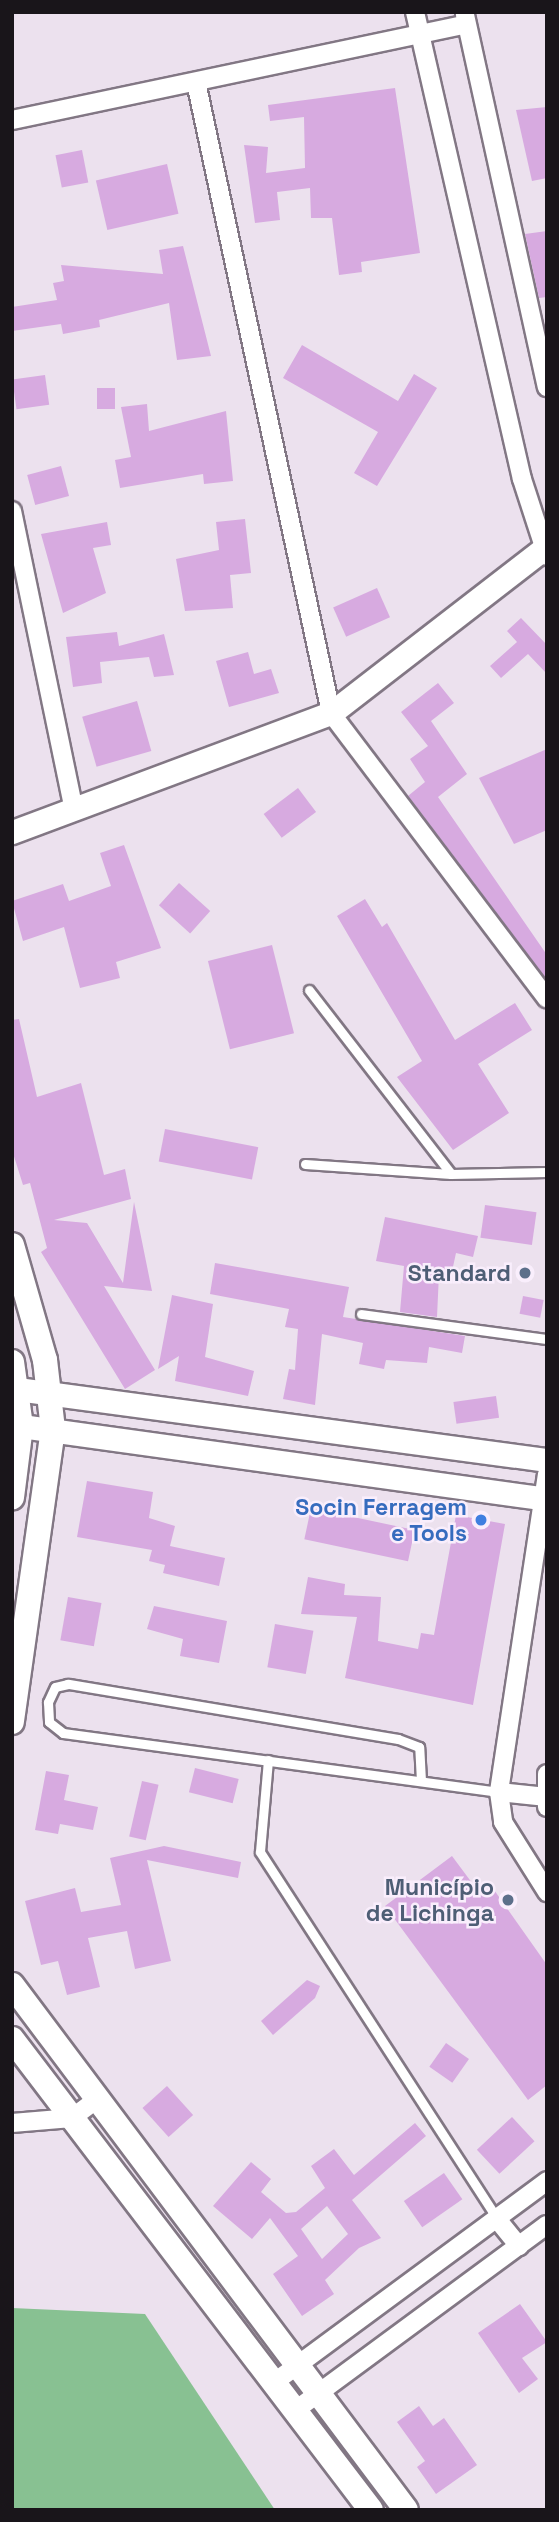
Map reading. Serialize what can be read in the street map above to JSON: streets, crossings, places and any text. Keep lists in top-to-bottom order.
{
  "places": ["Standard", "Socin Ferragem e Tools", "Município de Lichinga"]
}
